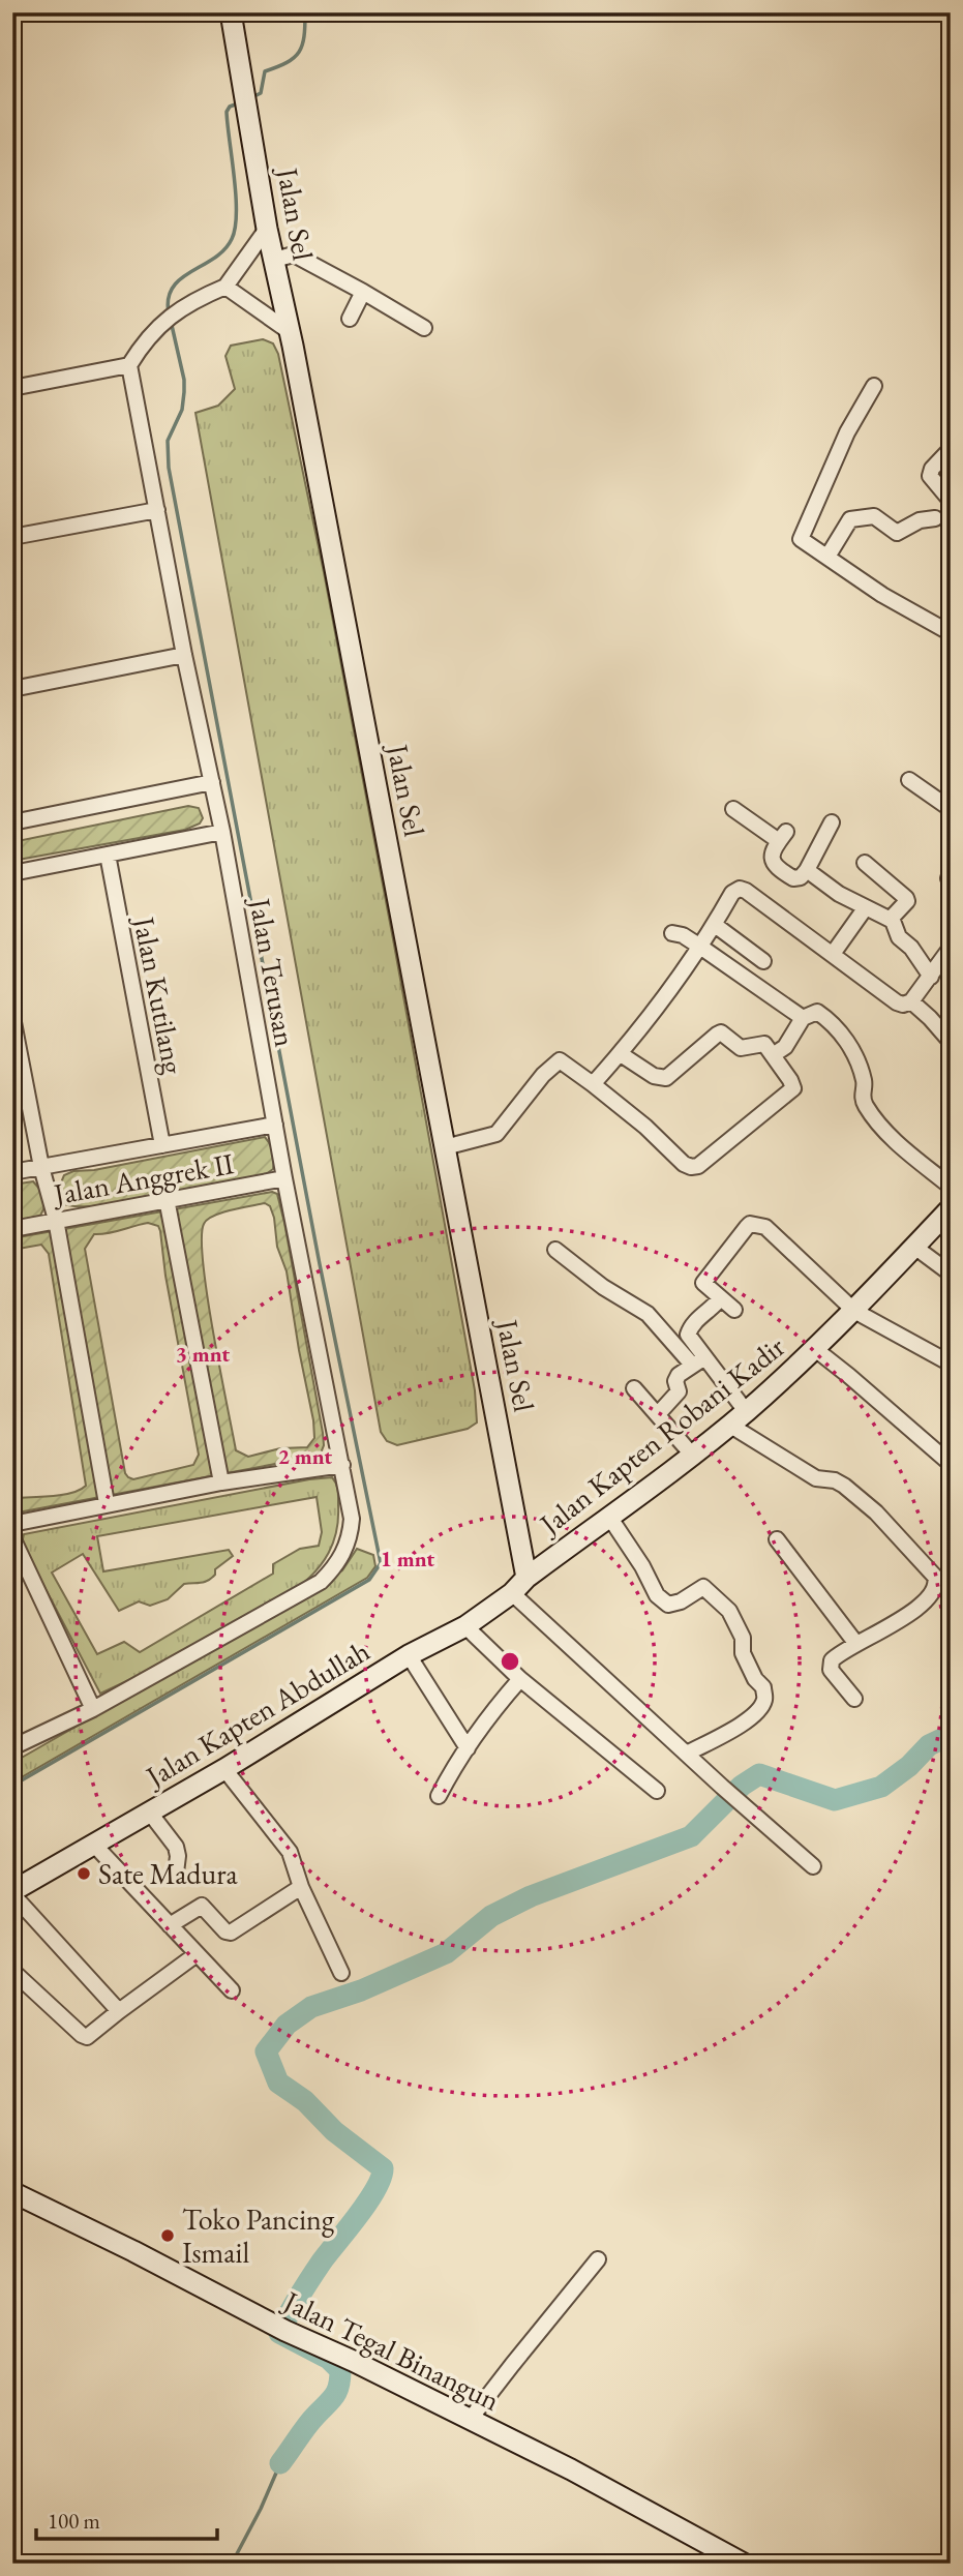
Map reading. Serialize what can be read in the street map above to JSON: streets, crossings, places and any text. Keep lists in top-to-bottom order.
{
  "streets": {
    "street": [
      "Jalan Sel",
      "Jalan Terusan",
      "Jalan Kutilang",
      "Jalan Anggrek II",
      "Jalan Kapten Robani Kadir",
      "Jalan Kapten Abdullah",
      "Jalan Tegal Binangun"
    ]
  },
  "crossings": [
    ["Jalan Sel", "Jalan Kapten Robani Kadir"],
    ["Jalan Sel", "Jalan Kapten Abdullah"],
    ["Jalan Terusan", "Jalan Anggrek II"],
    ["Jalan Kapten Robani Kadir", "Jalan Kapten Abdullah"]
  ],
  "places": ["Sate Madura", "Toko Pancing Ismail"],
  "scale_bar": "100 m",
  "rings": ["3 mnt", "2 mnt", "1 mnt"]
}
